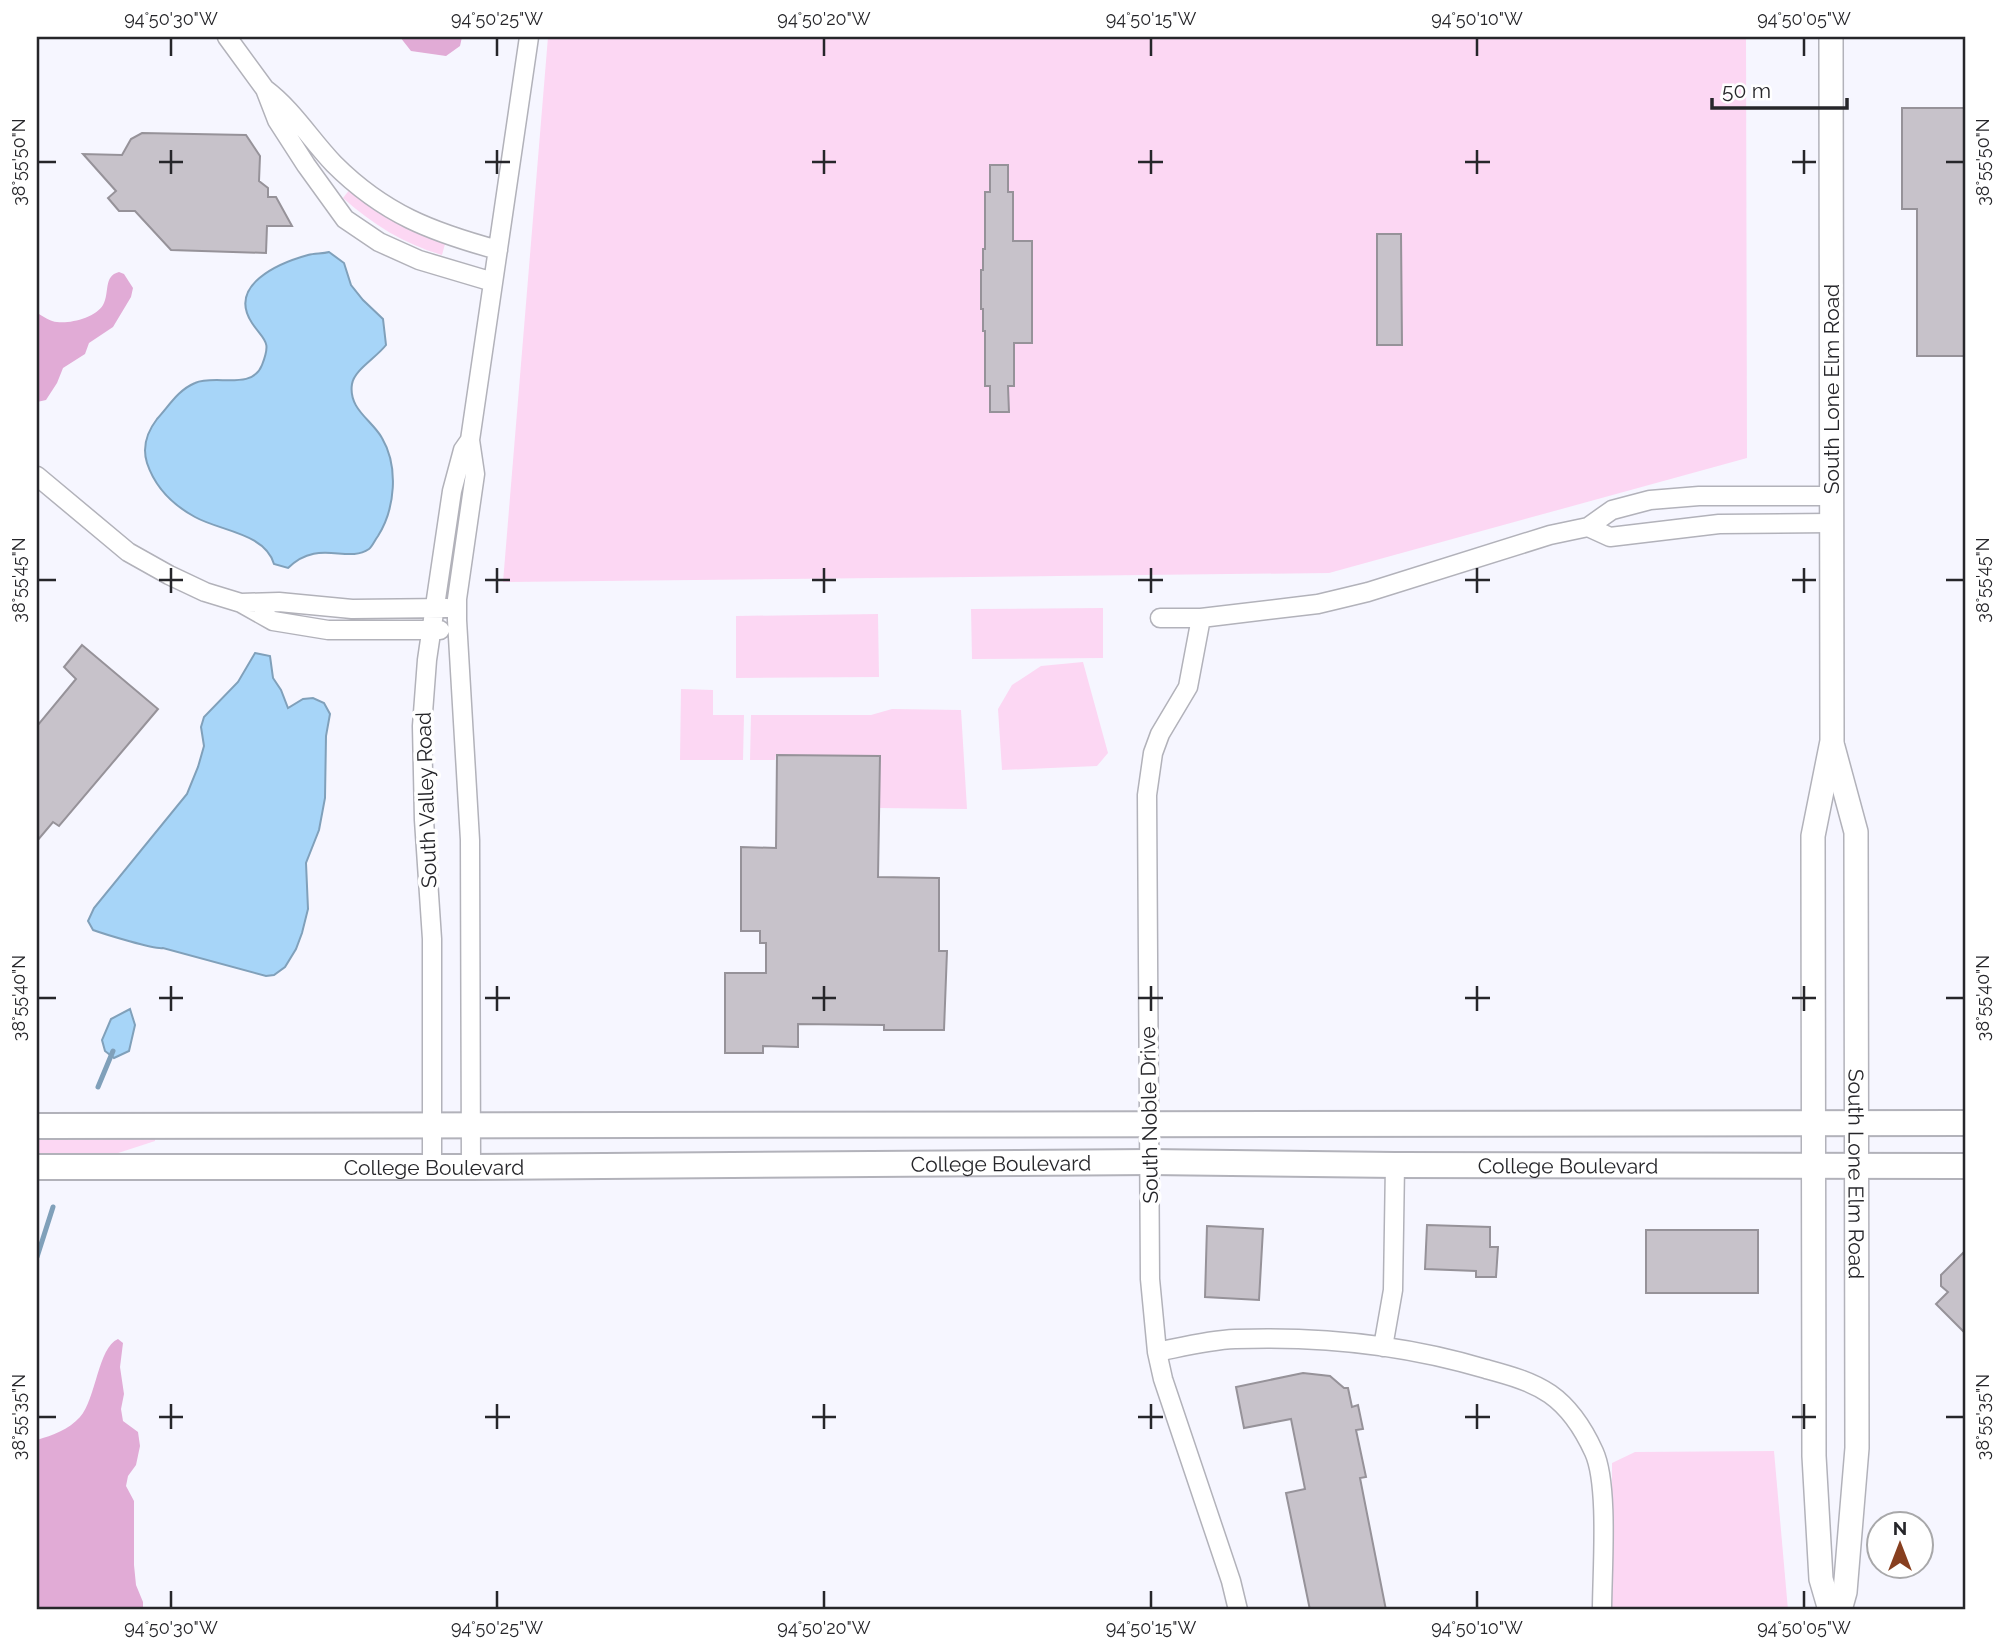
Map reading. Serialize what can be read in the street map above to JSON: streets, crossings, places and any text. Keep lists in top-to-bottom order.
{
  "streets": {
    "main road": ["College Boulevard"],
    "street": ["South Lone Elm Road", "South Valley Road", "South Noble Drive"]
  },
  "crossings": [
    ["South Lone Elm Road", "College Boulevard"],
    ["South Valley Road", "College Boulevard"],
    ["South Noble Drive", "College Boulevard"]
  ],
  "scale_bar": "50 m",
  "north": "top",
  "coordinates": [
    "94°50'30\"W",
    "94°50'25\"W",
    "94°50'20\"W",
    "94°50'15\"W",
    "94°50'10\"W",
    "94°50'05\"W",
    "38°55'50\"N",
    "38°55'45\"N",
    "38°55'40\"N",
    "38°55'35\"N"
  ]
}
